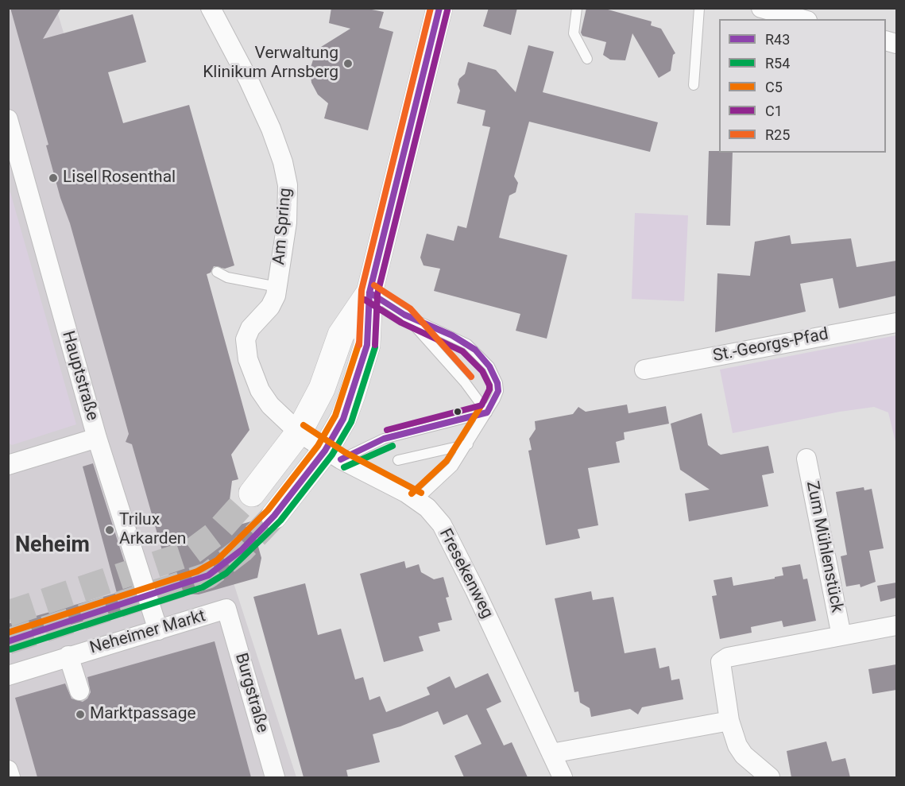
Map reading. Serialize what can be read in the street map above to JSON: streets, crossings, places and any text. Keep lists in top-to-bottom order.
{
  "streets": {
    "street": [
      "Am Spring",
      "St.-Georgs-Pfad",
      "Hauptstraße",
      "Zum Mühlenstück",
      "Fresekenweg",
      "Neheimer Markt",
      "Burgstraße"
    ]
  },
  "crossings": [
    ["Am Spring", "Fresekenweg"],
    ["Hauptstraße", "Neheimer Markt"],
    ["Neheimer Markt", "Burgstraße"]
  ],
  "districts": ["Neheim"],
  "places": [
    "Verwaltung Klinikum Arnsberg",
    "Lisel Rosenthal",
    "Trilux Arkarden",
    "Marktpassage"
  ],
  "lines": [
    "transit line R43",
    "transit line R25",
    "transit line C1",
    "transit line C5",
    "transit line R54"
  ],
  "legend": [
    "R43",
    "R54",
    "C5",
    "C1",
    "R25"
  ]
}
